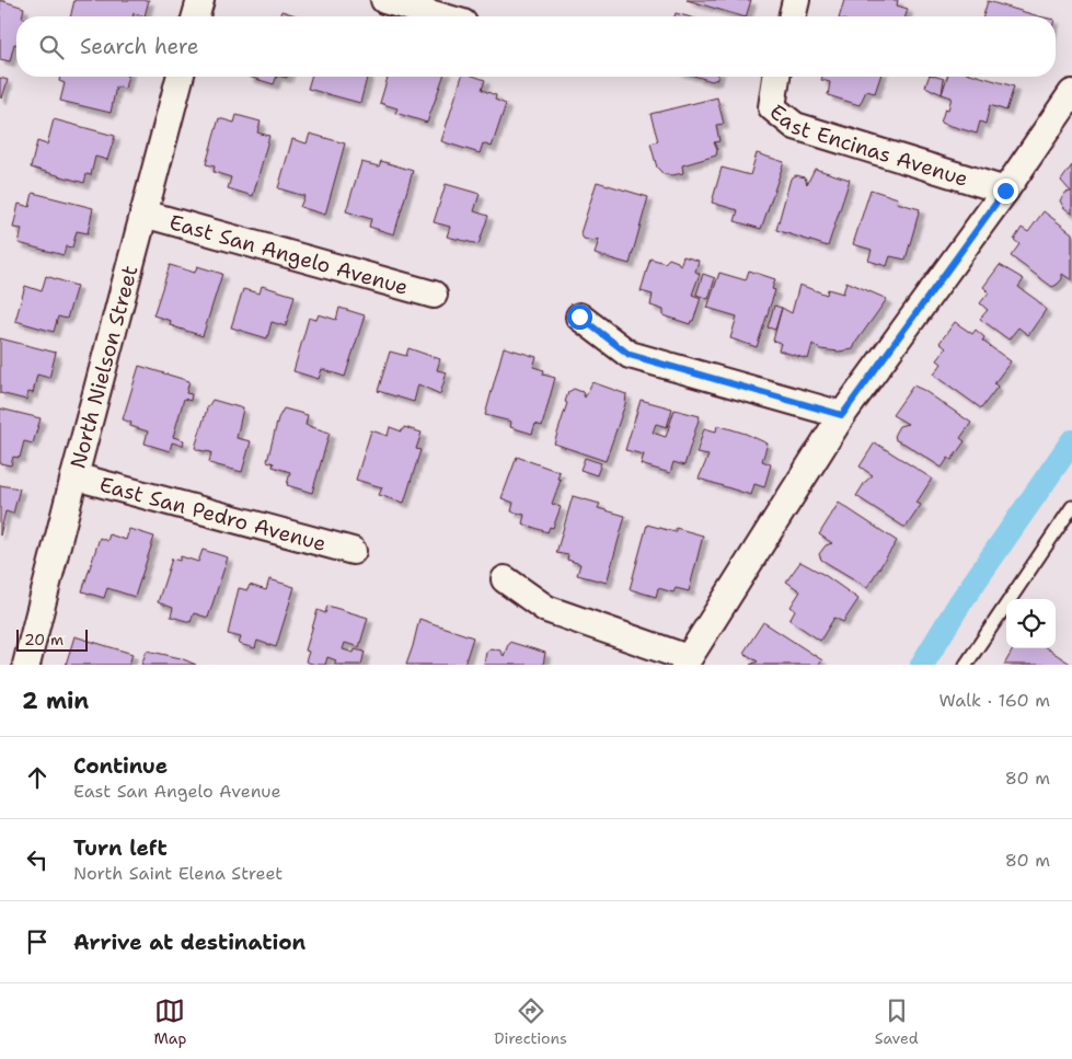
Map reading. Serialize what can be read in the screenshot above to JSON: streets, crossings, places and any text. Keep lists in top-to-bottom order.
{
  "streets": {
    "street": [
      "East Encinas Avenue",
      "East San Angelo Avenue",
      "North Nielson Street",
      "East San Pedro Avenue"
    ]
  },
  "crossings": [
    ["East San Angelo Avenue", "North Nielson Street"],
    ["North Nielson Street", "East San Pedro Avenue"]
  ],
  "scale_bar": "20 m",
  "page": {
    "search": "Search here",
    "scale": "20 m",
    "heading": ["2 min", "Walk · 160 m"],
    "list": [
      ["Continue", "East San Angelo Avenue", "80 m"],
      ["Turn left", "North Saint Elena Street", "80 m"],
      "Arrive at destination"
    ],
    "nav": ["Map", "Directions", "Saved"]
  }
}
